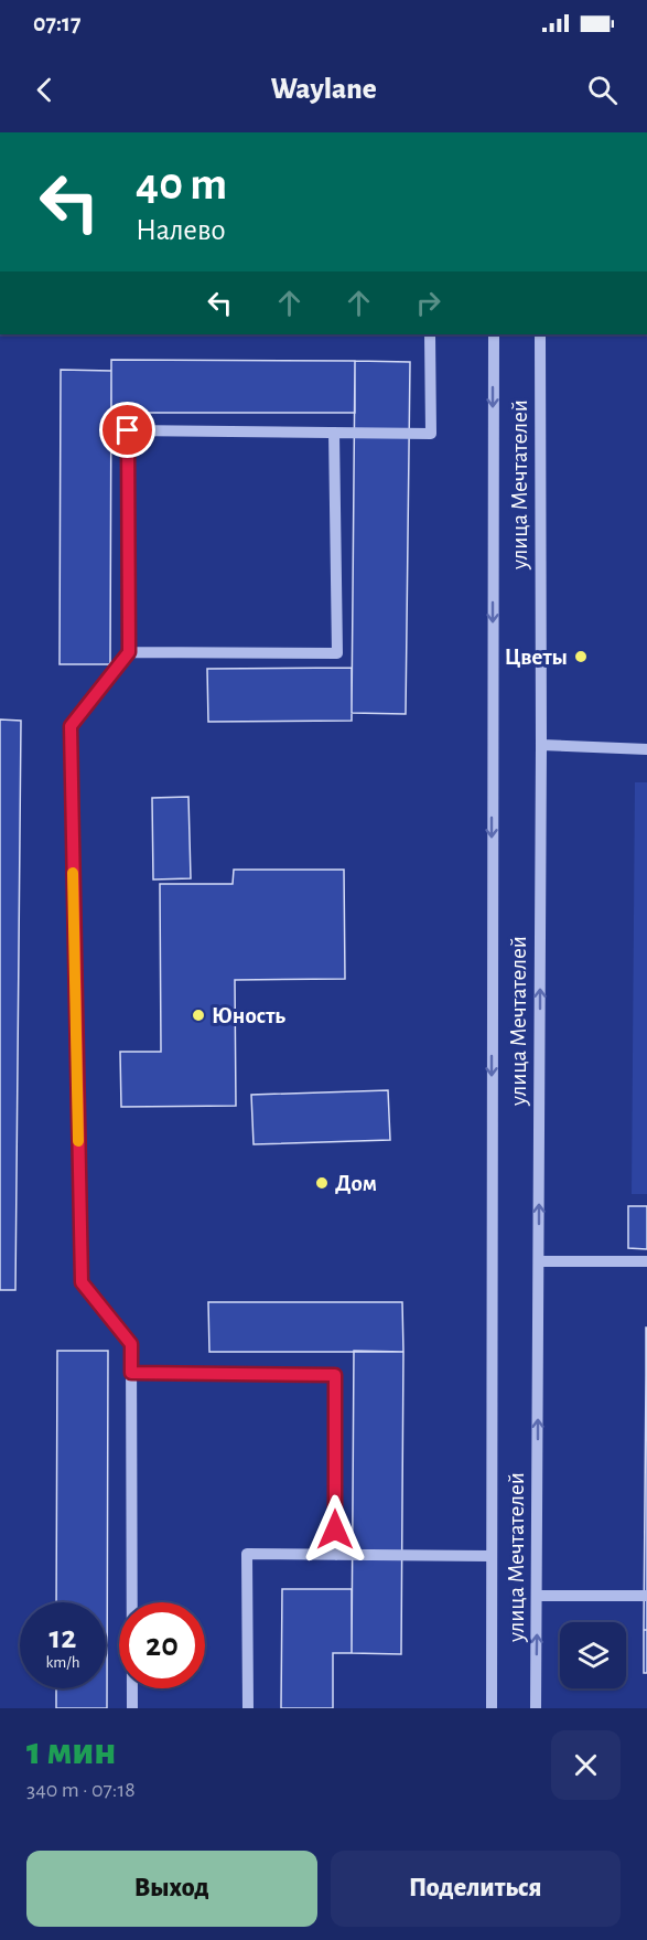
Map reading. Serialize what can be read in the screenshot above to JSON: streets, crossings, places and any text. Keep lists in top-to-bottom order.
{
  "streets": {
    "street": ["улица Мечтателей"]
  },
  "places": ["Цветы", "Юность", "Дом"],
  "page": {
    "status": "07:17",
    "header": "Waylane",
    "turn": ["40 m", "Налево"],
    "speed": "12 km/h",
    "limit": "20",
    "heading": ["1 мин", "340 m · 07:18"],
    "buttons": ["Выход", "Поделиться"]
  }
}
